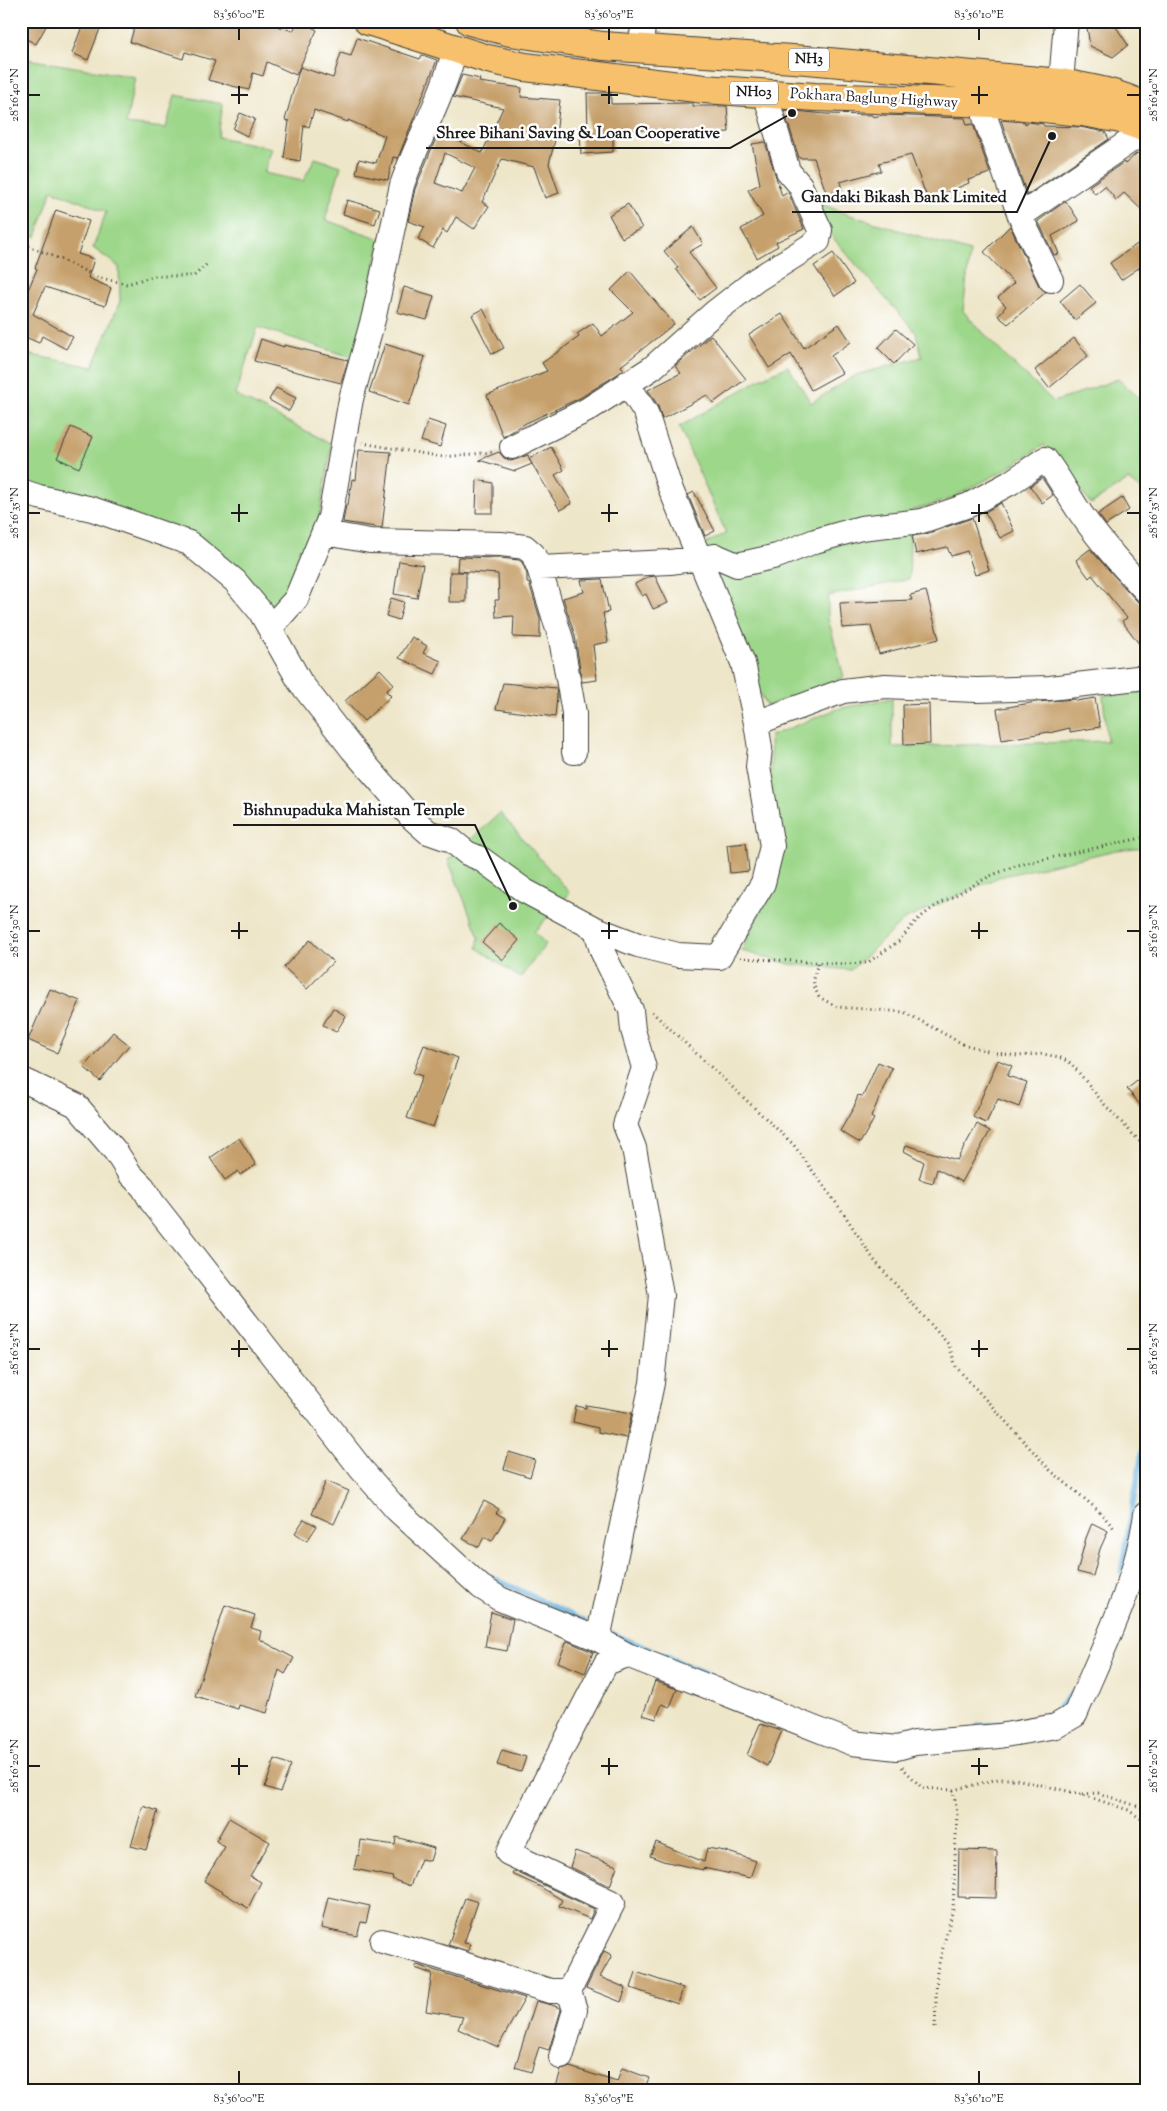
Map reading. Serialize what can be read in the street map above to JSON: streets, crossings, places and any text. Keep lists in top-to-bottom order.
{
  "streets": {
    "highway": ["NH3", "NH03", "Pokhara Baglung Highway"]
  },
  "places": ["Shree Bihani Saving & Loan Cooperative", "Gandaki Bikash Bank Limited", "Bishnupaduka Mahistan Temple"],
  "coordinates": [
    "83°56'00\"E",
    "83°56'05\"E",
    "83°56'10\"E",
    "28°16'40\"N",
    "28°16'35\"N",
    "28°16'30\"N",
    "28°16'25\"N",
    "28°16'20\"N"
  ]
}
